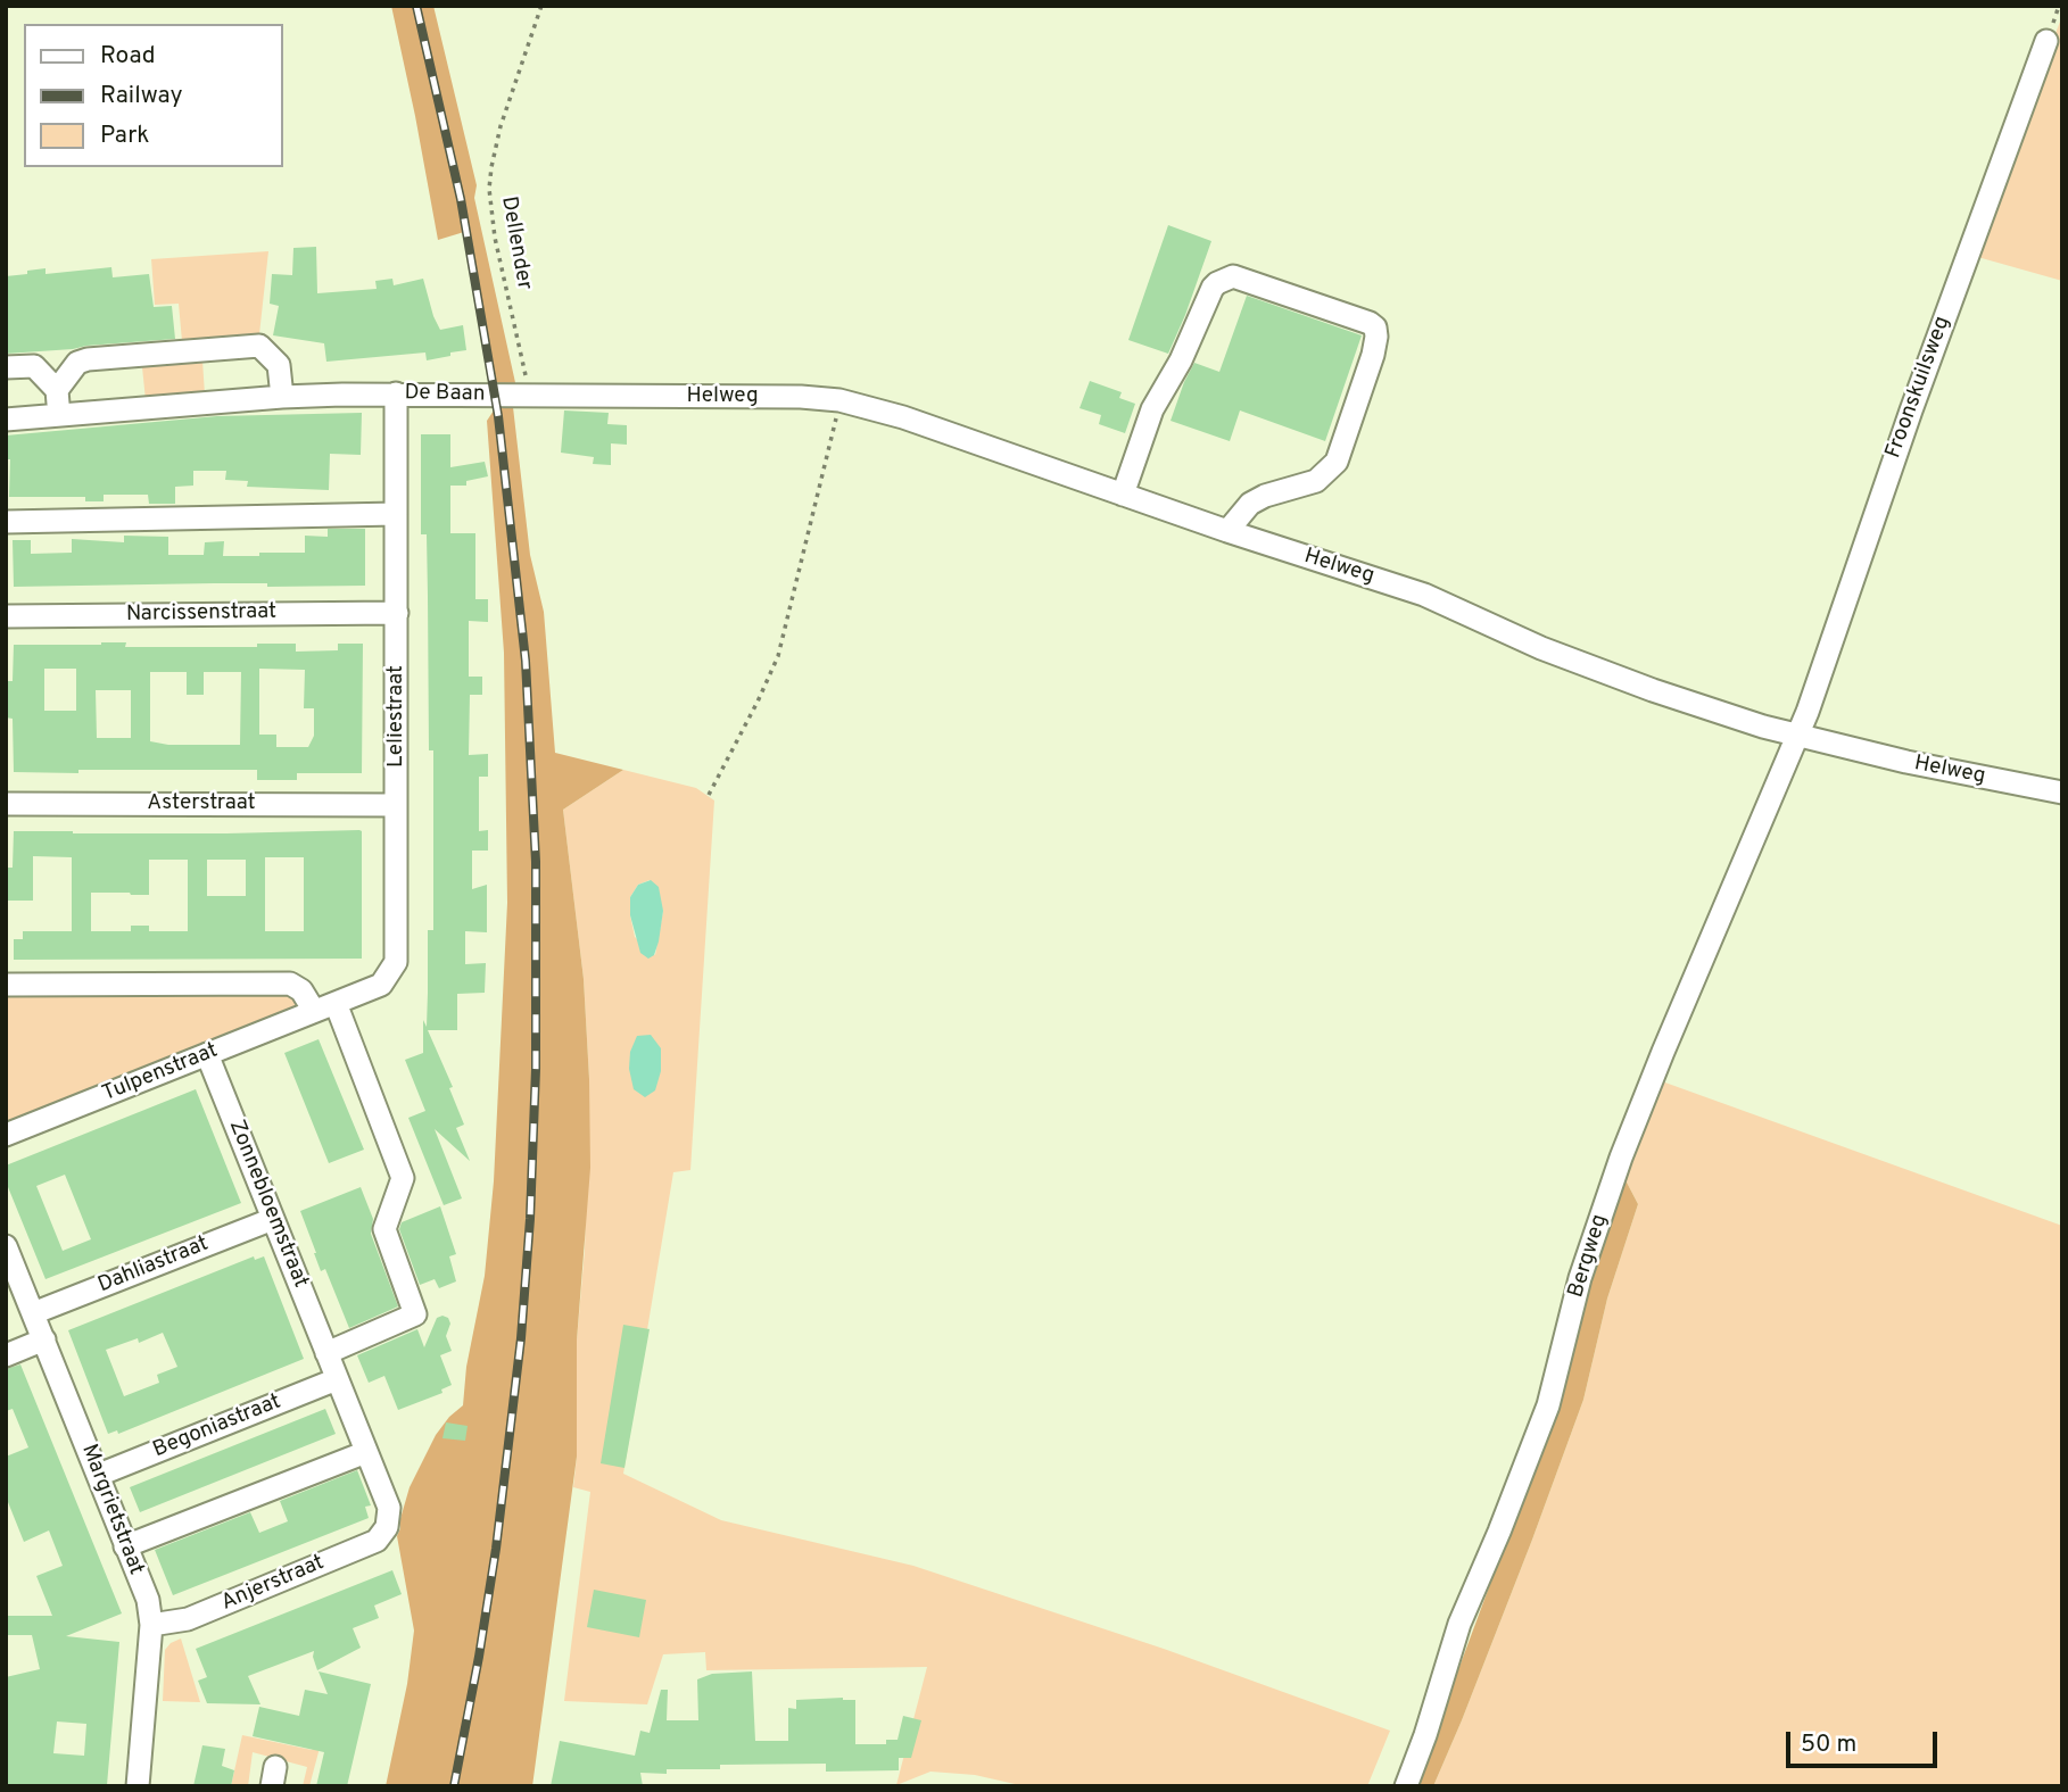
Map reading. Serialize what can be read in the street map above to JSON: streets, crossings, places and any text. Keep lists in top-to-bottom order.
{
  "streets": {
    "street": [
      "Froonskuilsweg",
      "De Baan",
      "Helweg",
      "Narcissenstraat",
      "Leliestraat",
      "Asterstraat",
      "Tulpenstraat",
      "Zonnebloemstraat",
      "Bergweg",
      "Dahliastraat",
      "Begoniastraat",
      "Margrietstraat",
      "Anjerstraat"
    ],
    "path": ["Dellender"]
  },
  "crossings": [
    ["Dellender", "De Baan"],
    ["Froonskuilsweg", "Helweg"],
    ["Froonskuilsweg", "Bergweg"],
    ["De Baan", "Helweg"],
    ["De Baan", "Leliestraat"],
    ["Helweg", "Bergweg"],
    ["Narcissenstraat", "Leliestraat"],
    ["Leliestraat", "Asterstraat"],
    ["Leliestraat", "Tulpenstraat"],
    ["Tulpenstraat", "Zonnebloemstraat"],
    ["Zonnebloemstraat", "Dahliastraat"],
    ["Zonnebloemstraat", "Begoniastraat"],
    ["Zonnebloemstraat", "Anjerstraat"],
    ["Dahliastraat", "Margrietstraat"],
    ["Begoniastraat", "Margrietstraat"],
    ["Margrietstraat", "Anjerstraat"]
  ],
  "legend": ["Road", "Railway", "Park"],
  "scale_bar": "50 m"
}
